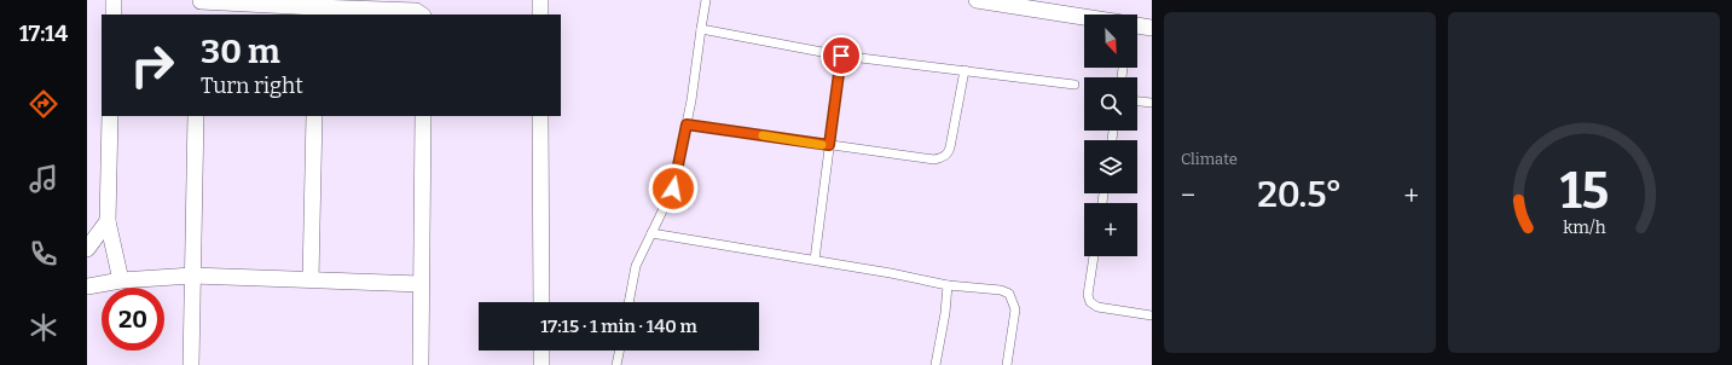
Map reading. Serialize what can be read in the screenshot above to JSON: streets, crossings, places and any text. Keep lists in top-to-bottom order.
{
  "north": "bottom right",
  "page": {
    "tabs": "17:14",
    "tile": "Climate",
    "map_buttons": "+",
    "turn": ["30 m", "Turn right"],
    "heat": ["−", "20.5°", "+"],
    "limit": "20",
    "trip": "17:15 · 1 min · 140 m",
    "gauge": ["15", "km/h"]
  }
}
